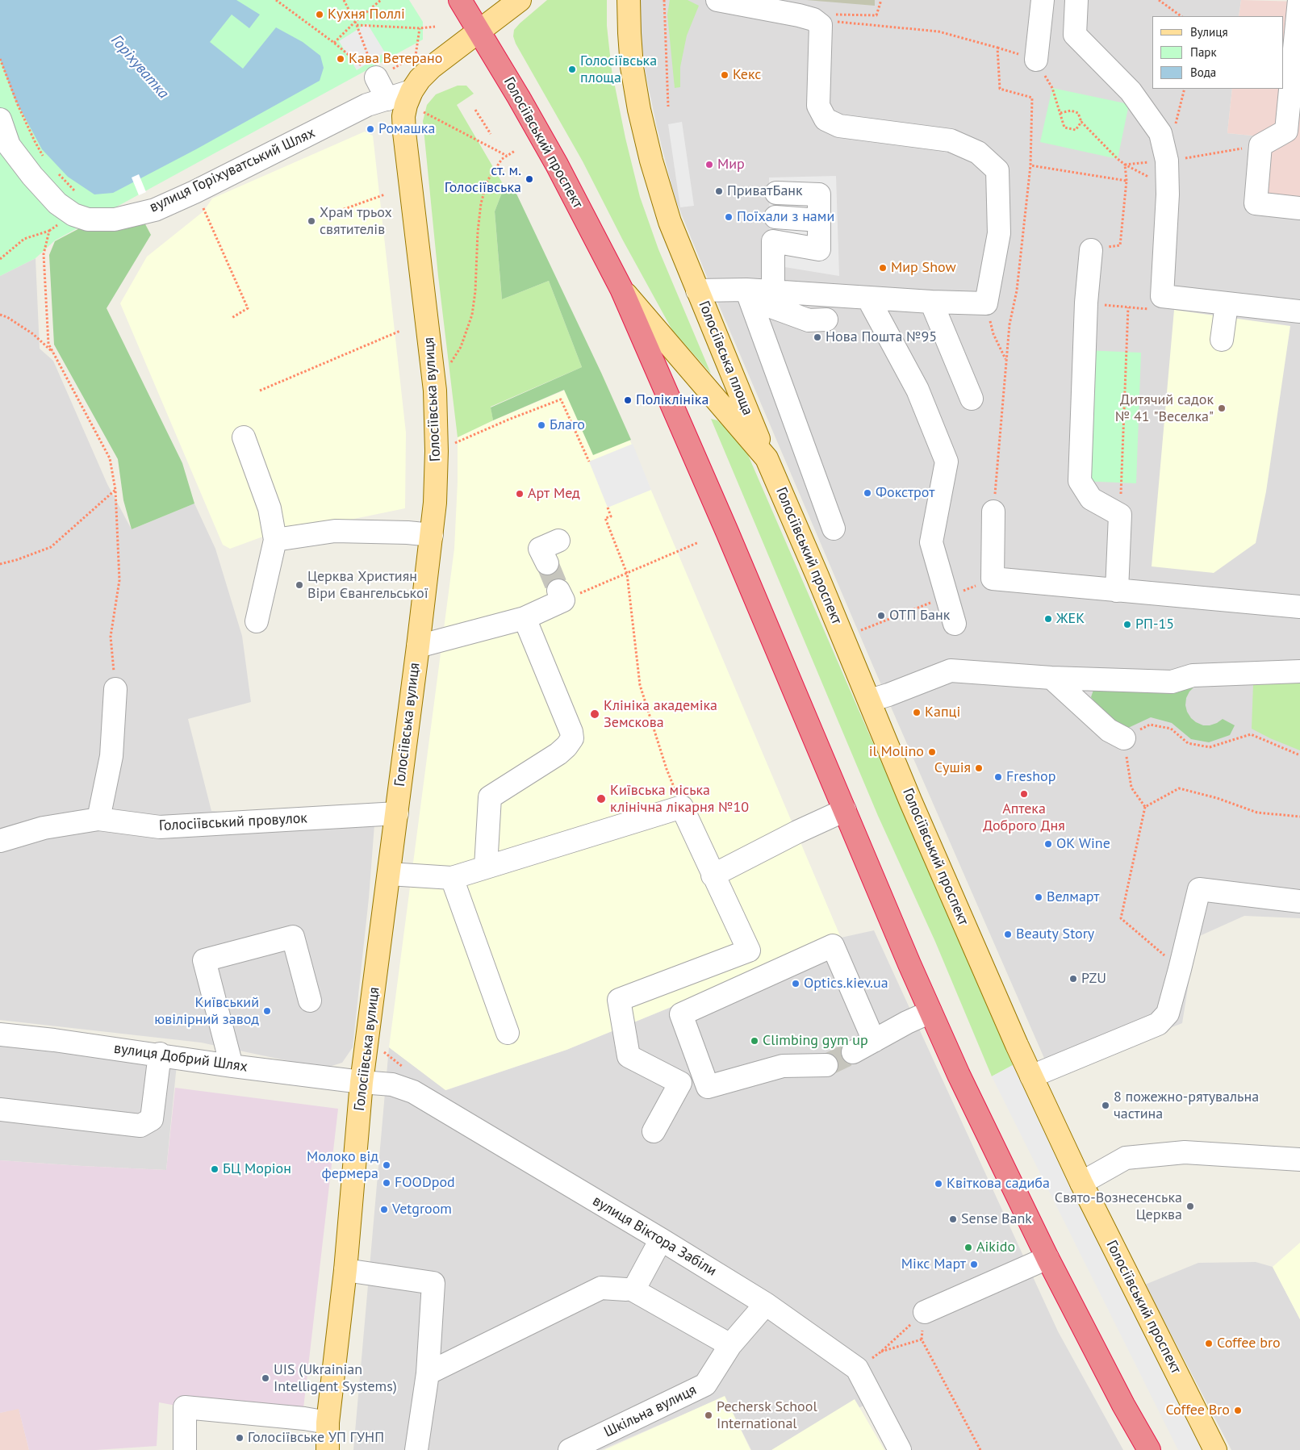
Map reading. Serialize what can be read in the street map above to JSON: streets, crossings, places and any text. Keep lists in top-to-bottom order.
{
  "streets": {
    "highway": ["Голосіївський проспект"],
    "main road": ["Голосіївська площа", "Голосіївська вулиця"],
    "street": [
      "вулиця Горіхуватський Шлях",
      "Голосіївський провулок",
      "вулиця Добрий Шлях",
      "вулиця Віктора Забіли",
      "Шкільна вулиця"
    ]
  },
  "crossings": [
    ["Голосіївський проспект", "Голосіївська площа"],
    ["Голосіївський проспект", "Голосіївська вулиця"],
    ["вулиця Горіхуватський Шлях", "Голосіївська вулиця"],
    ["Голосіївська вулиця", "Голосіївський провулок"],
    ["Голосіївська вулиця", "вулиця Добрий Шлях"],
    ["Голосіївська вулиця", "вулиця Віктора Забіли"],
    ["вулиця Добрий Шлях", "вулиця Віктора Забіли"],
    ["вулиця Віктора Забіли", "Шкільна вулиця"]
  ],
  "water": ["Горіхуватка"],
  "places": [
    "Кухня Поллі",
    "Кава Ветерано",
    "Голосіївська площа",
    "Кекс",
    "Ромашка",
    "Мир",
    "ст. м. Голосіївська",
    "ПриватБанк",
    "Поїхали з нами",
    "Храм трьох святителів",
    "Мир Show",
    "Нова Пошта №95",
    "Поліклініка",
    "Дитячий садок № 41 \"Веселка\"",
    "Благо",
    "Фокстрот",
    "Арт Мед",
    "Церква Християн Віри Євангельської",
    "ОТП Банк",
    "ЖЕК",
    "РП-15",
    "Капці",
    "Клініка академіка Земскова",
    "il Molino",
    "Сушія",
    "Freshop",
    "Аптека Доброго Дня",
    "Київська міська клінічна лікарня №10",
    "OK Wine",
    "Велмарт",
    "Beauty Story",
    "PZU",
    "Optics.kiev.ua",
    "Київський ювілірний завод",
    "Climbing gym up",
    "8 пожежно-рятувальна частина",
    "Молоко від фермера",
    "БЦ Моріон",
    "FOODpod",
    "Квіткова садиба",
    "Свято-Вознесенська Церква",
    "Vetgroom",
    "Sense Bank",
    "Aikido",
    "Мікс Март",
    "Coffee bro",
    "UIS (Ukrainian Intelligent Systems)",
    "Coffee Bro",
    "Pechersk School International",
    "Голосіївське УП ГУНП"
  ],
  "legend": ["Вулиця", "Парк", "Вода"]
}
